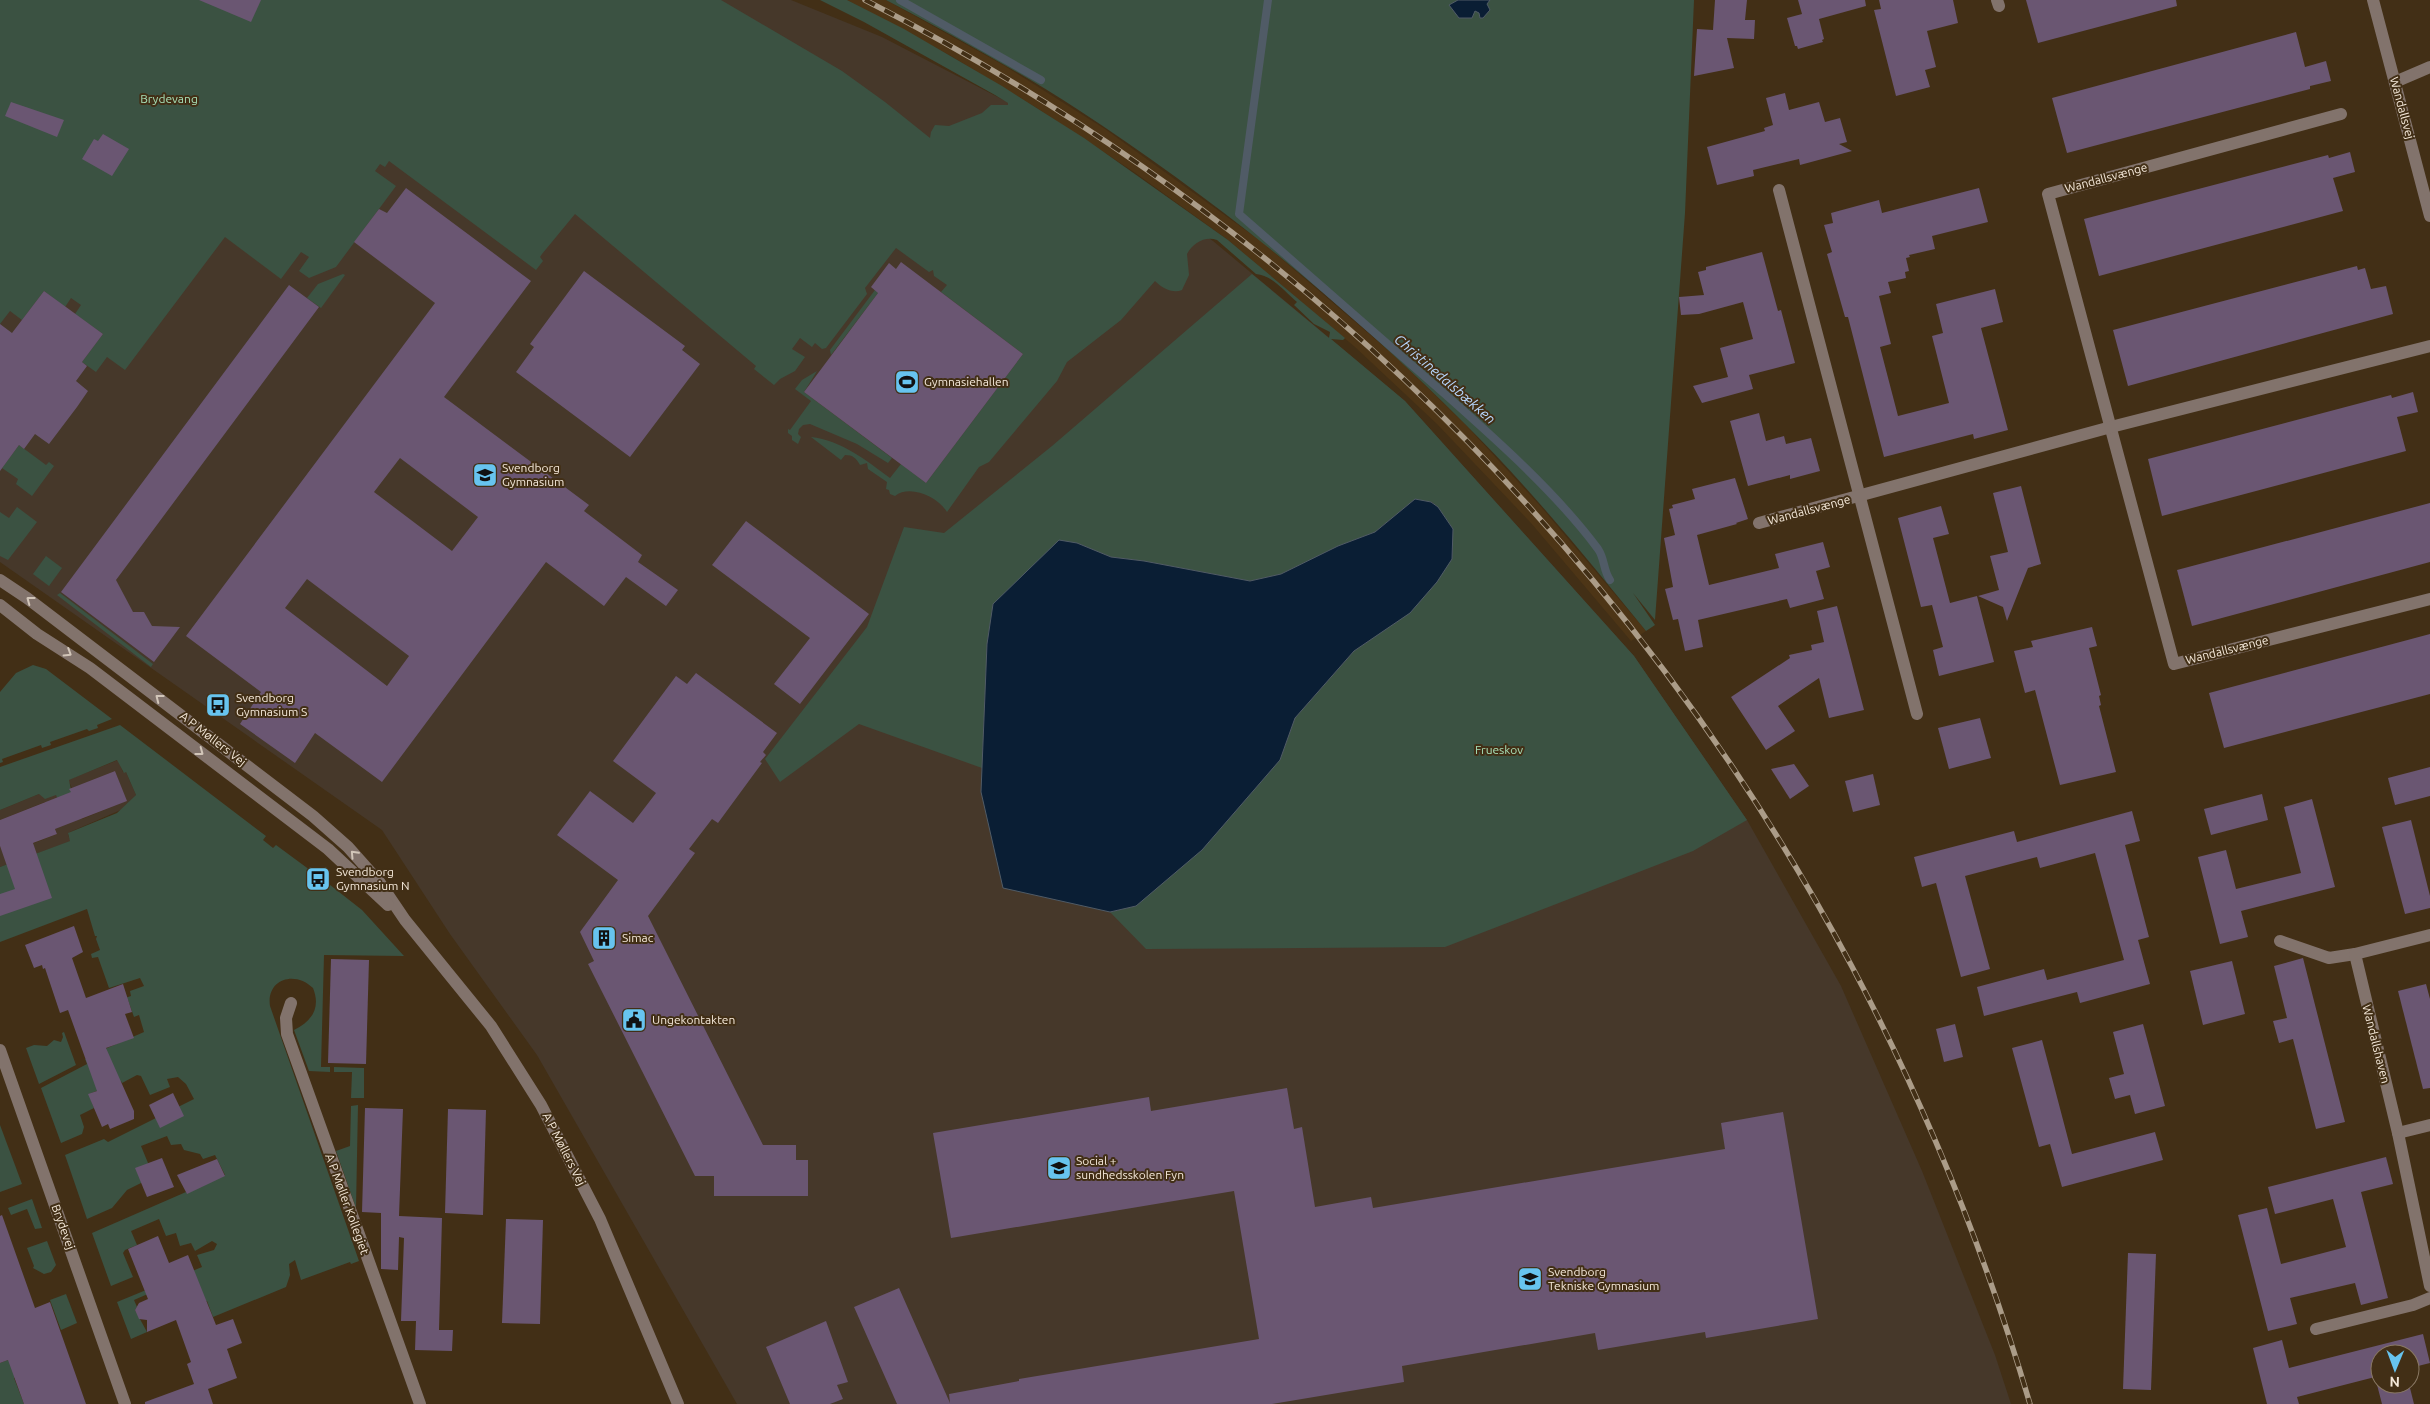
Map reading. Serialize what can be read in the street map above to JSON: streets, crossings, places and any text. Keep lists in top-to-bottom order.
{
  "streets": {
    "street": [
      "Wandallsvej",
      "Wandallsvænge",
      "A P Møllers Vej",
      "Wandallshaven",
      "A P Møller Kollegiet",
      "Brydevej"
    ]
  },
  "water": ["Christinedalsbækken"],
  "parks": ["Brydevang", "Frueskov"],
  "places": {
    "sports": ["Gymnasiehallen"],
    "school or university": ["Svendborg Gymnasium", "Social + sundhedsskolen Fyn", "Svendborg Tekniske Gymnasium"],
    "bus stop": ["Svendborg Gymnasium S", "Svendborg Gymnasium N"],
    "building": ["Simac"],
    "public building": ["Ungekontakten"]
  },
  "north": "bottom"
}
